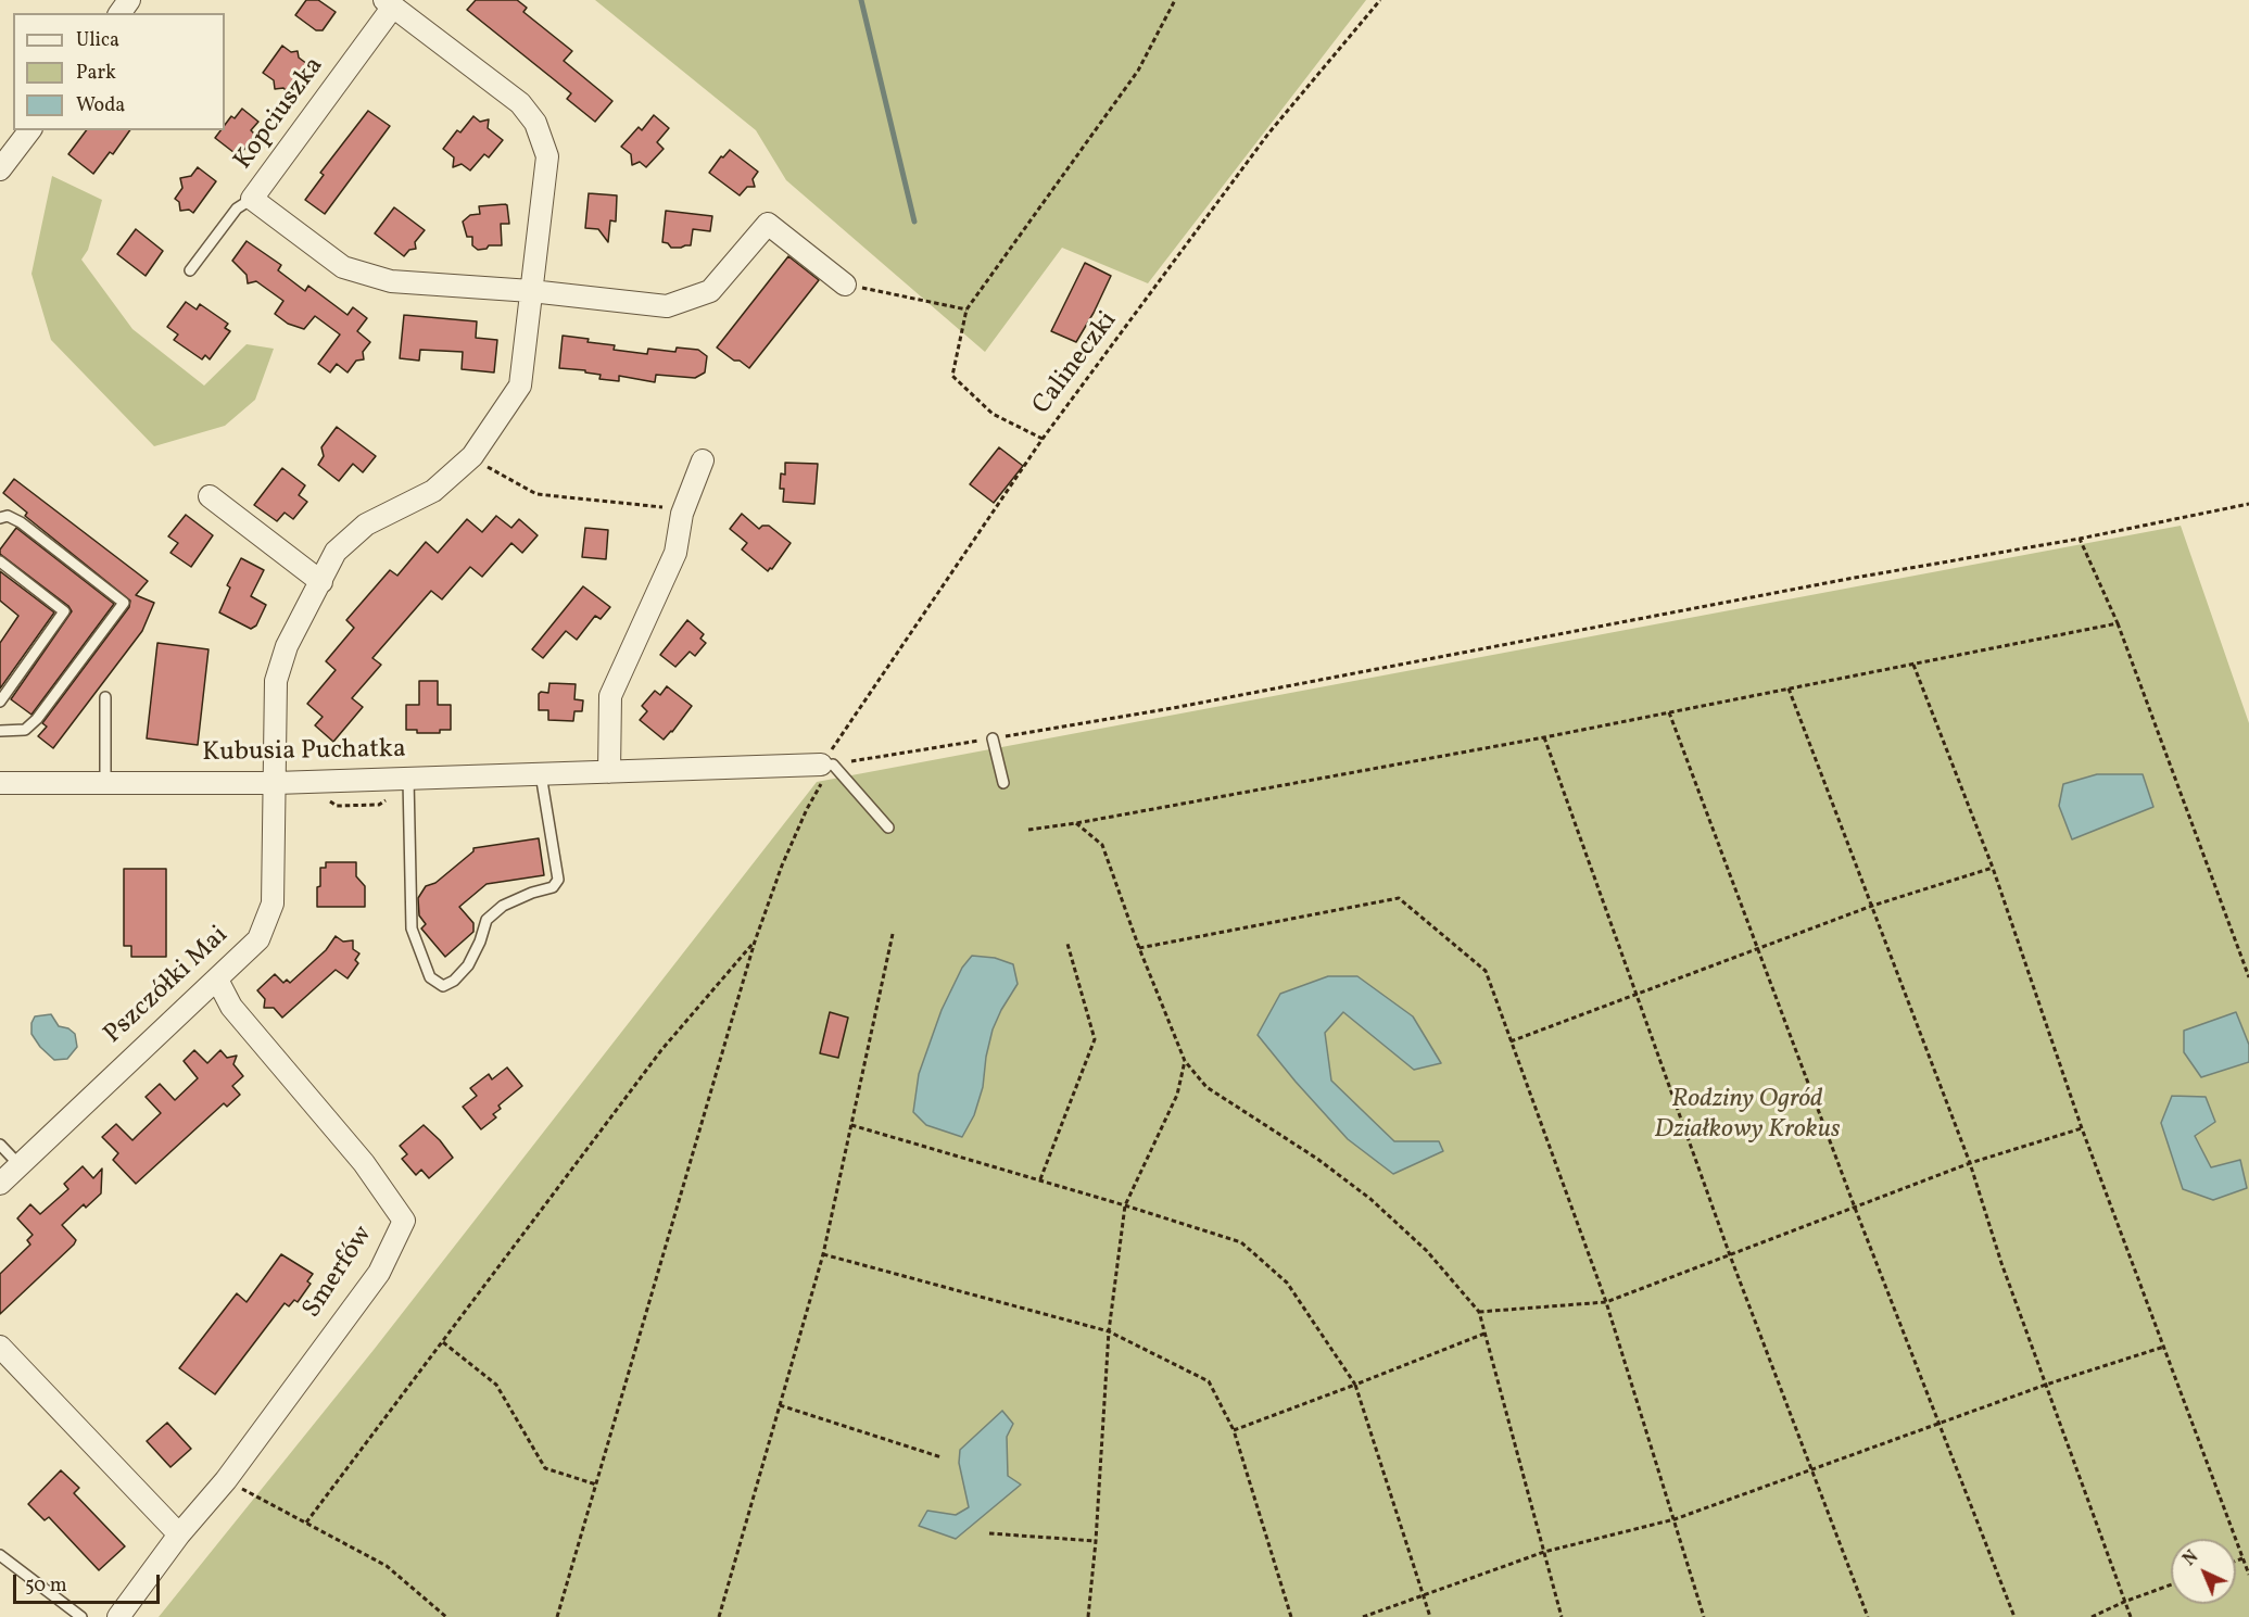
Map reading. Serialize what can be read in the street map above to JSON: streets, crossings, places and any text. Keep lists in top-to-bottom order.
{
  "streets": {
    "street": [
      "Kopciuszka",
      "Kubusia Puchatka",
      "Pszczółki Mai",
      "Smerfów"
    ],
    "path": ["Calineczki"]
  },
  "crossings": [
    ["Kopciuszka", "Pszczółki Mai"],
    ["Calineczki", "Kubusia Puchatka"],
    ["Kubusia Puchatka", "Pszczółki Mai"],
    ["Pszczółki Mai", "Smerfów"]
  ],
  "parks": ["Rodziny Ogród Działkowy Krokus"],
  "legend": ["Ulica", "Park", "Woda"],
  "scale_bar": "50 m",
  "north": "top left"
}
